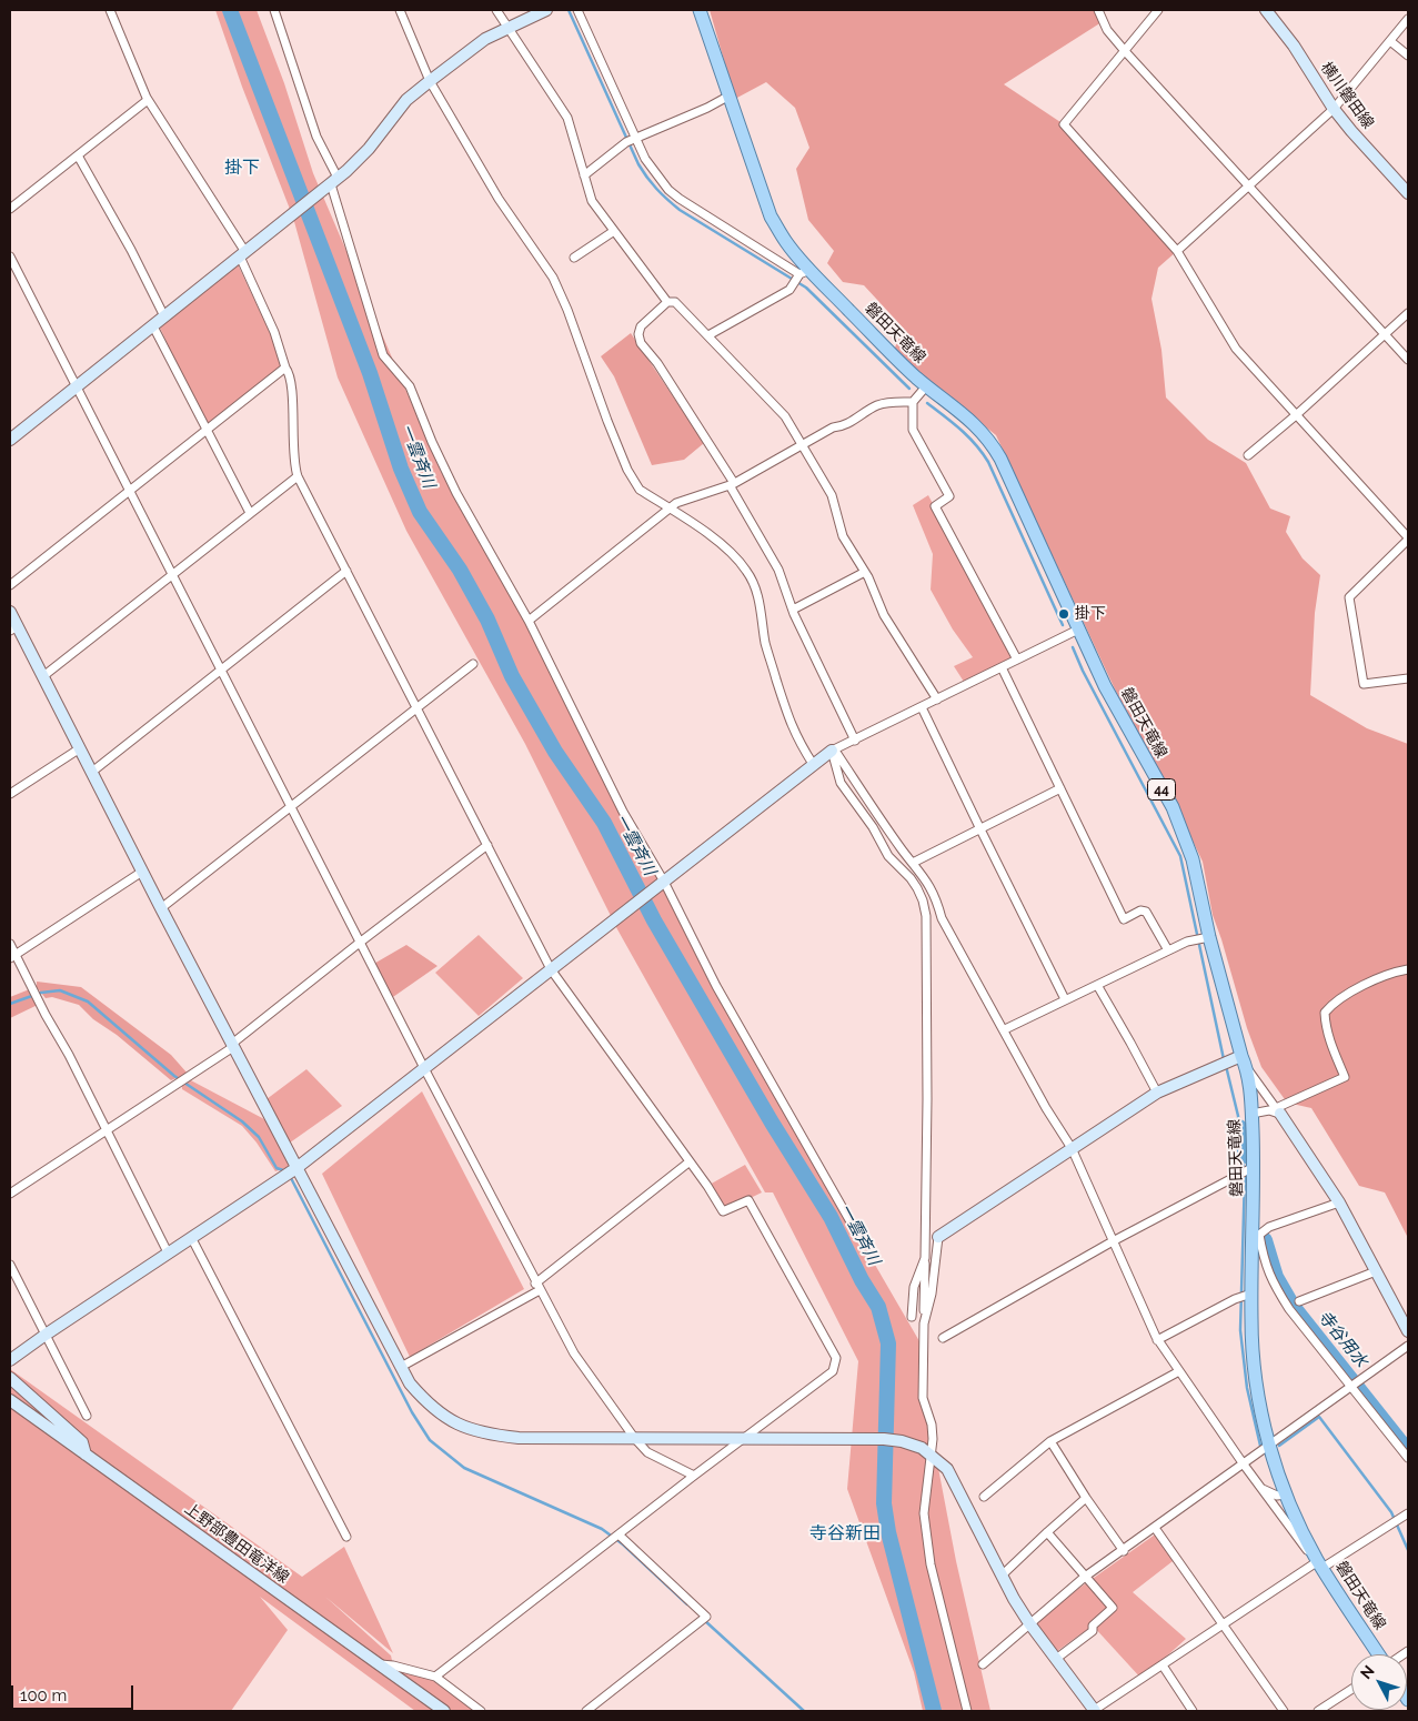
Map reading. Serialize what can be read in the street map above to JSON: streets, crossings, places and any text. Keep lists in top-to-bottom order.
{
  "streets": {
    "main road": ["磐田天竜線", "44"],
    "street": ["横川磐田線", "上野部豊田竜洋線"]
  },
  "districts": ["掛下", "寺谷新田"],
  "water": ["一雲斉川", "寺谷用水"],
  "places": ["掛下"],
  "scale_bar": "100 m",
  "north": "top left"
}
